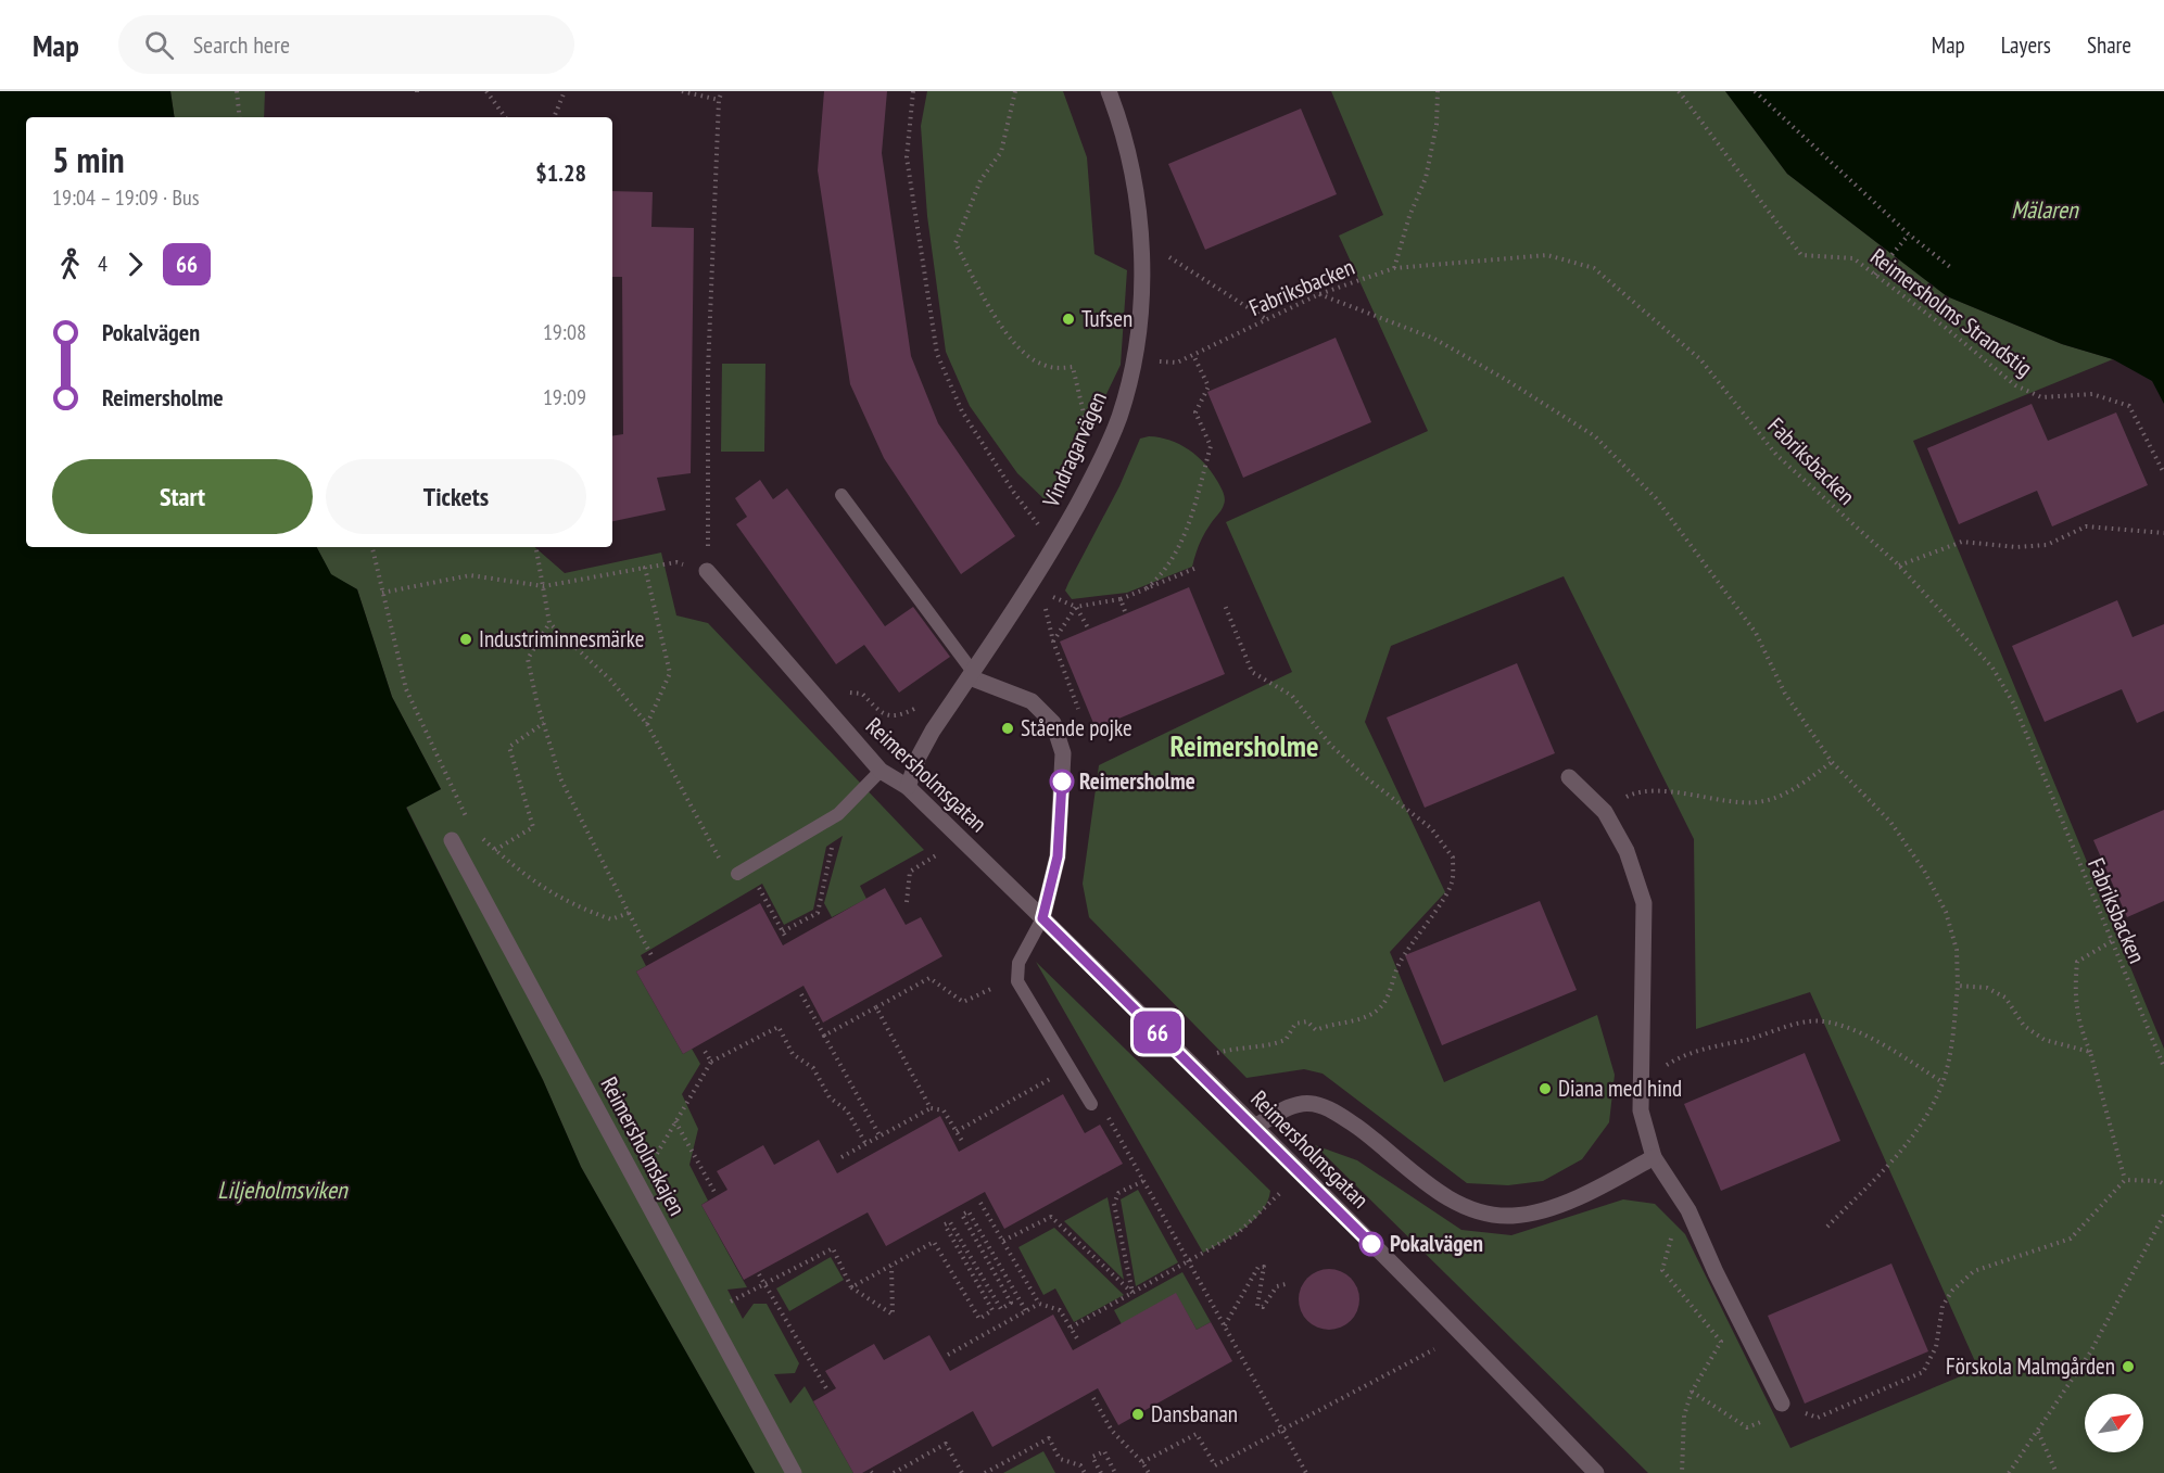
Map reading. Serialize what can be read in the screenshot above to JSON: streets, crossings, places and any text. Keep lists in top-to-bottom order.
{
  "streets": {
    "street": ["Vindragarvägen", "Reimersholmsgatan", "Reimersholmskajen"],
    "path": ["Fabriksbacken", "Reimersholms Strandstig"]
  },
  "crossings": [
    ["Vindragarvägen", "Reimersholmsgatan"]
  ],
  "districts": ["Reimersholme"],
  "water": ["Mälaren", "Liljeholmsviken"],
  "places": [
    "Tufsen",
    "Industriminnesmärke",
    "Stående pojke",
    "Reimersholme",
    "Diana med hind",
    "Pokalvägen",
    "Förskola Malmgården",
    "Dansbanan"
  ],
  "lines": ["bus line 66"],
  "north": "top right",
  "page": {
    "header": "Map",
    "search": "Search here",
    "nav": ["Map", "Layers", "Share"],
    "on_map": "66",
    "heading": ["5 min", "19:04 – 19:09 · Bus", "$1.28"],
    "legs": ["4", "66"],
    "list": [
      {
        "name": "Pokalvägen",
        "value": "19:08"
      },
      {
        "name": "Reimersholme",
        "value": "19:09"
      }
    ],
    "buttons": ["Start", "Tickets"]
  }
}
